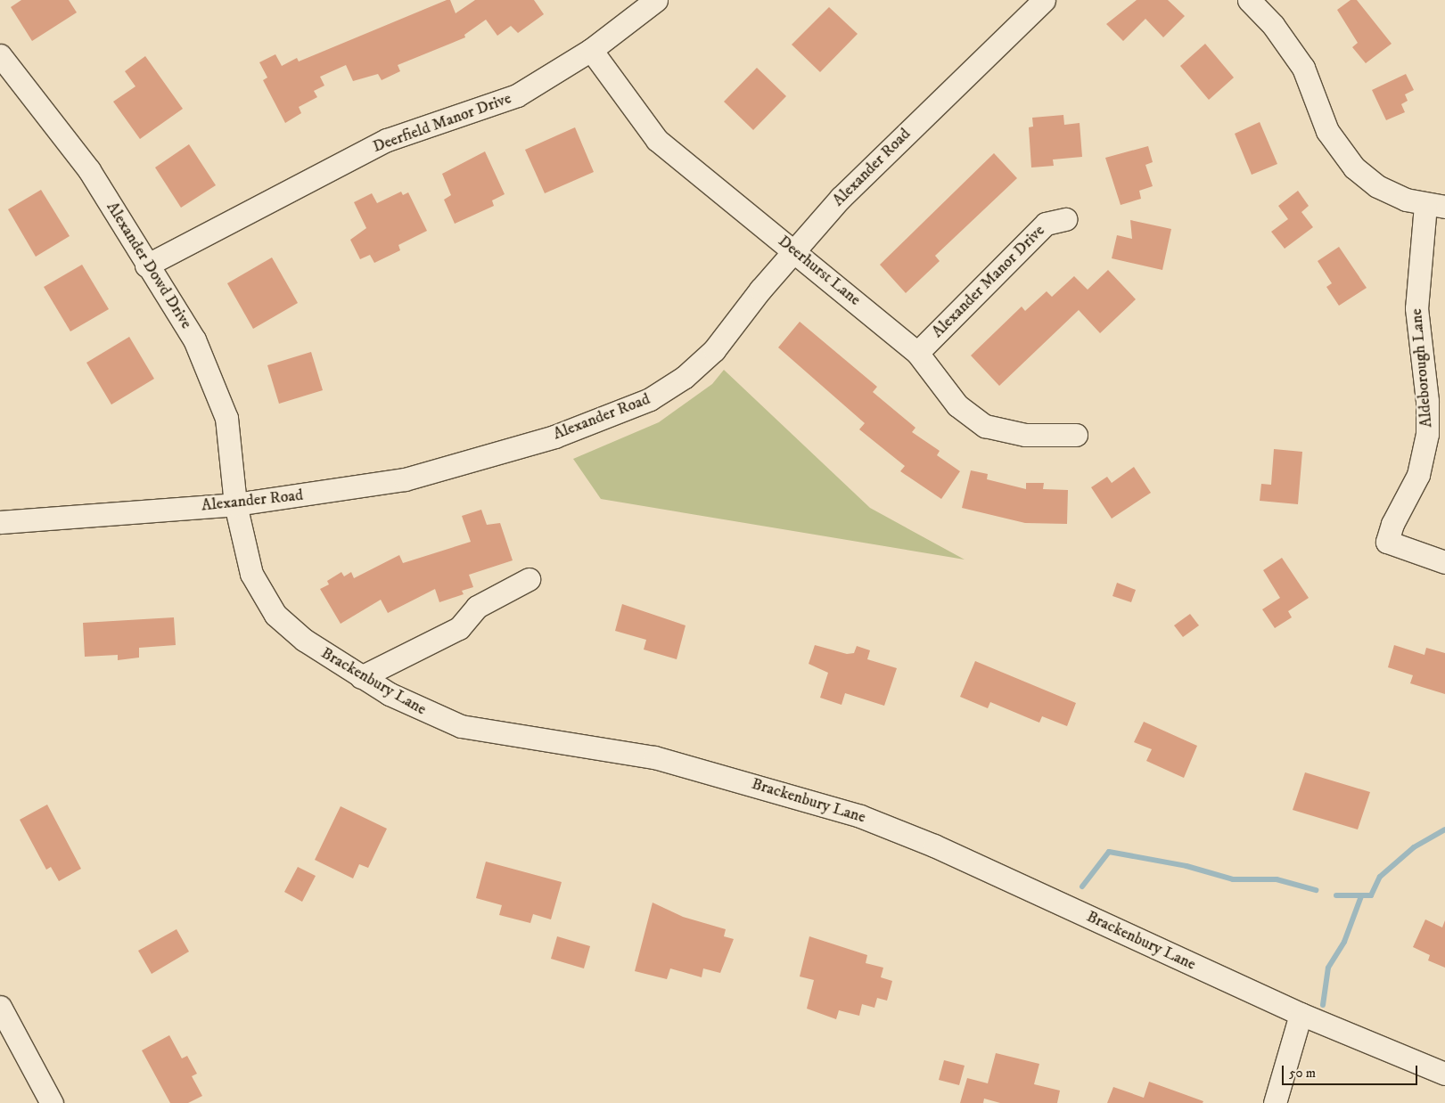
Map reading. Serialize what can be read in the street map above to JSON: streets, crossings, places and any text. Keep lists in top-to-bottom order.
{
  "streets": {
    "street": [
      "Deerfield Manor Drive",
      "Alexander Road",
      "Alexander Dowd Drive",
      "Deerhurst Lane",
      "Alexander Manor Drive",
      "Aldeborough Lane",
      "Brackenbury Lane"
    ]
  },
  "crossings": [
    ["Deerfield Manor Drive", "Alexander Dowd Drive"],
    ["Deerfield Manor Drive", "Deerhurst Lane"],
    ["Alexander Road", "Alexander Dowd Drive"],
    ["Alexander Road", "Deerhurst Lane"],
    ["Alexander Road", "Brackenbury Lane"],
    ["Alexander Dowd Drive", "Brackenbury Lane"],
    ["Deerhurst Lane", "Alexander Manor Drive"]
  ],
  "scale_bar": "50 m"
}
